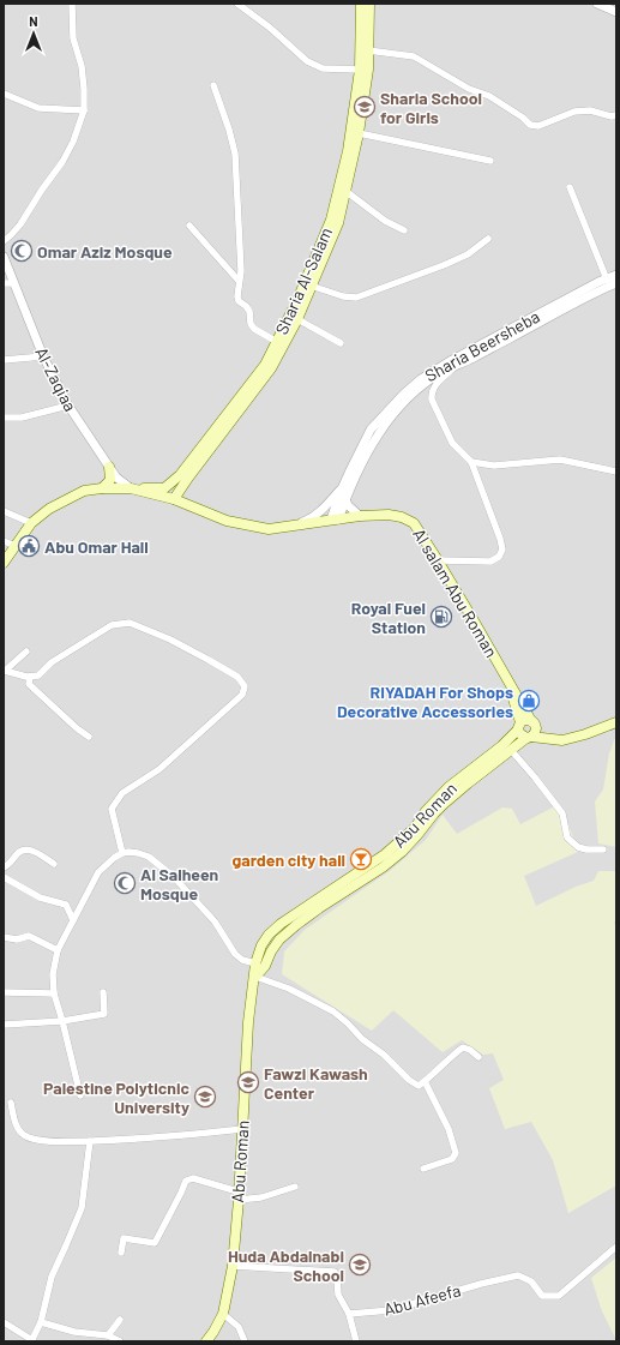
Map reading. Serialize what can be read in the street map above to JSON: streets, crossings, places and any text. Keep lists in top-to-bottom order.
{
  "streets": {
    "main road": ["Sharia Al-Salam", "Al salam Abu Roman", "Abu Roman"],
    "street": ["Sharia Beersheba", "Al-Zaqiaa", "Abu Afeefa"]
  },
  "crossings": [
    ["Sharia Al-Salam", "Al-Zaqiaa"],
    ["Sharia Al-Salam", "Al salam Abu Roman"],
    ["Sharia Beersheba", "Al salam Abu Roman"]
  ],
  "places": {
    "school or university": [
      "Sharia School for Girls",
      "Fawzi Kawash Center",
      "Palestine Polyticnic University",
      "Huda Abdalnabi School"
    ],
    "mosque": ["Omar Aziz Mosque", "Al Salheen Mosque"],
    "public building": ["Abu Omar Hall"],
    "fuel station": ["Royal Fuel Station"],
    "shop": ["RIYADAH For Shops Decorative Accessories"],
    "bar": ["garden city hall"]
  },
  "north": "top"
}
